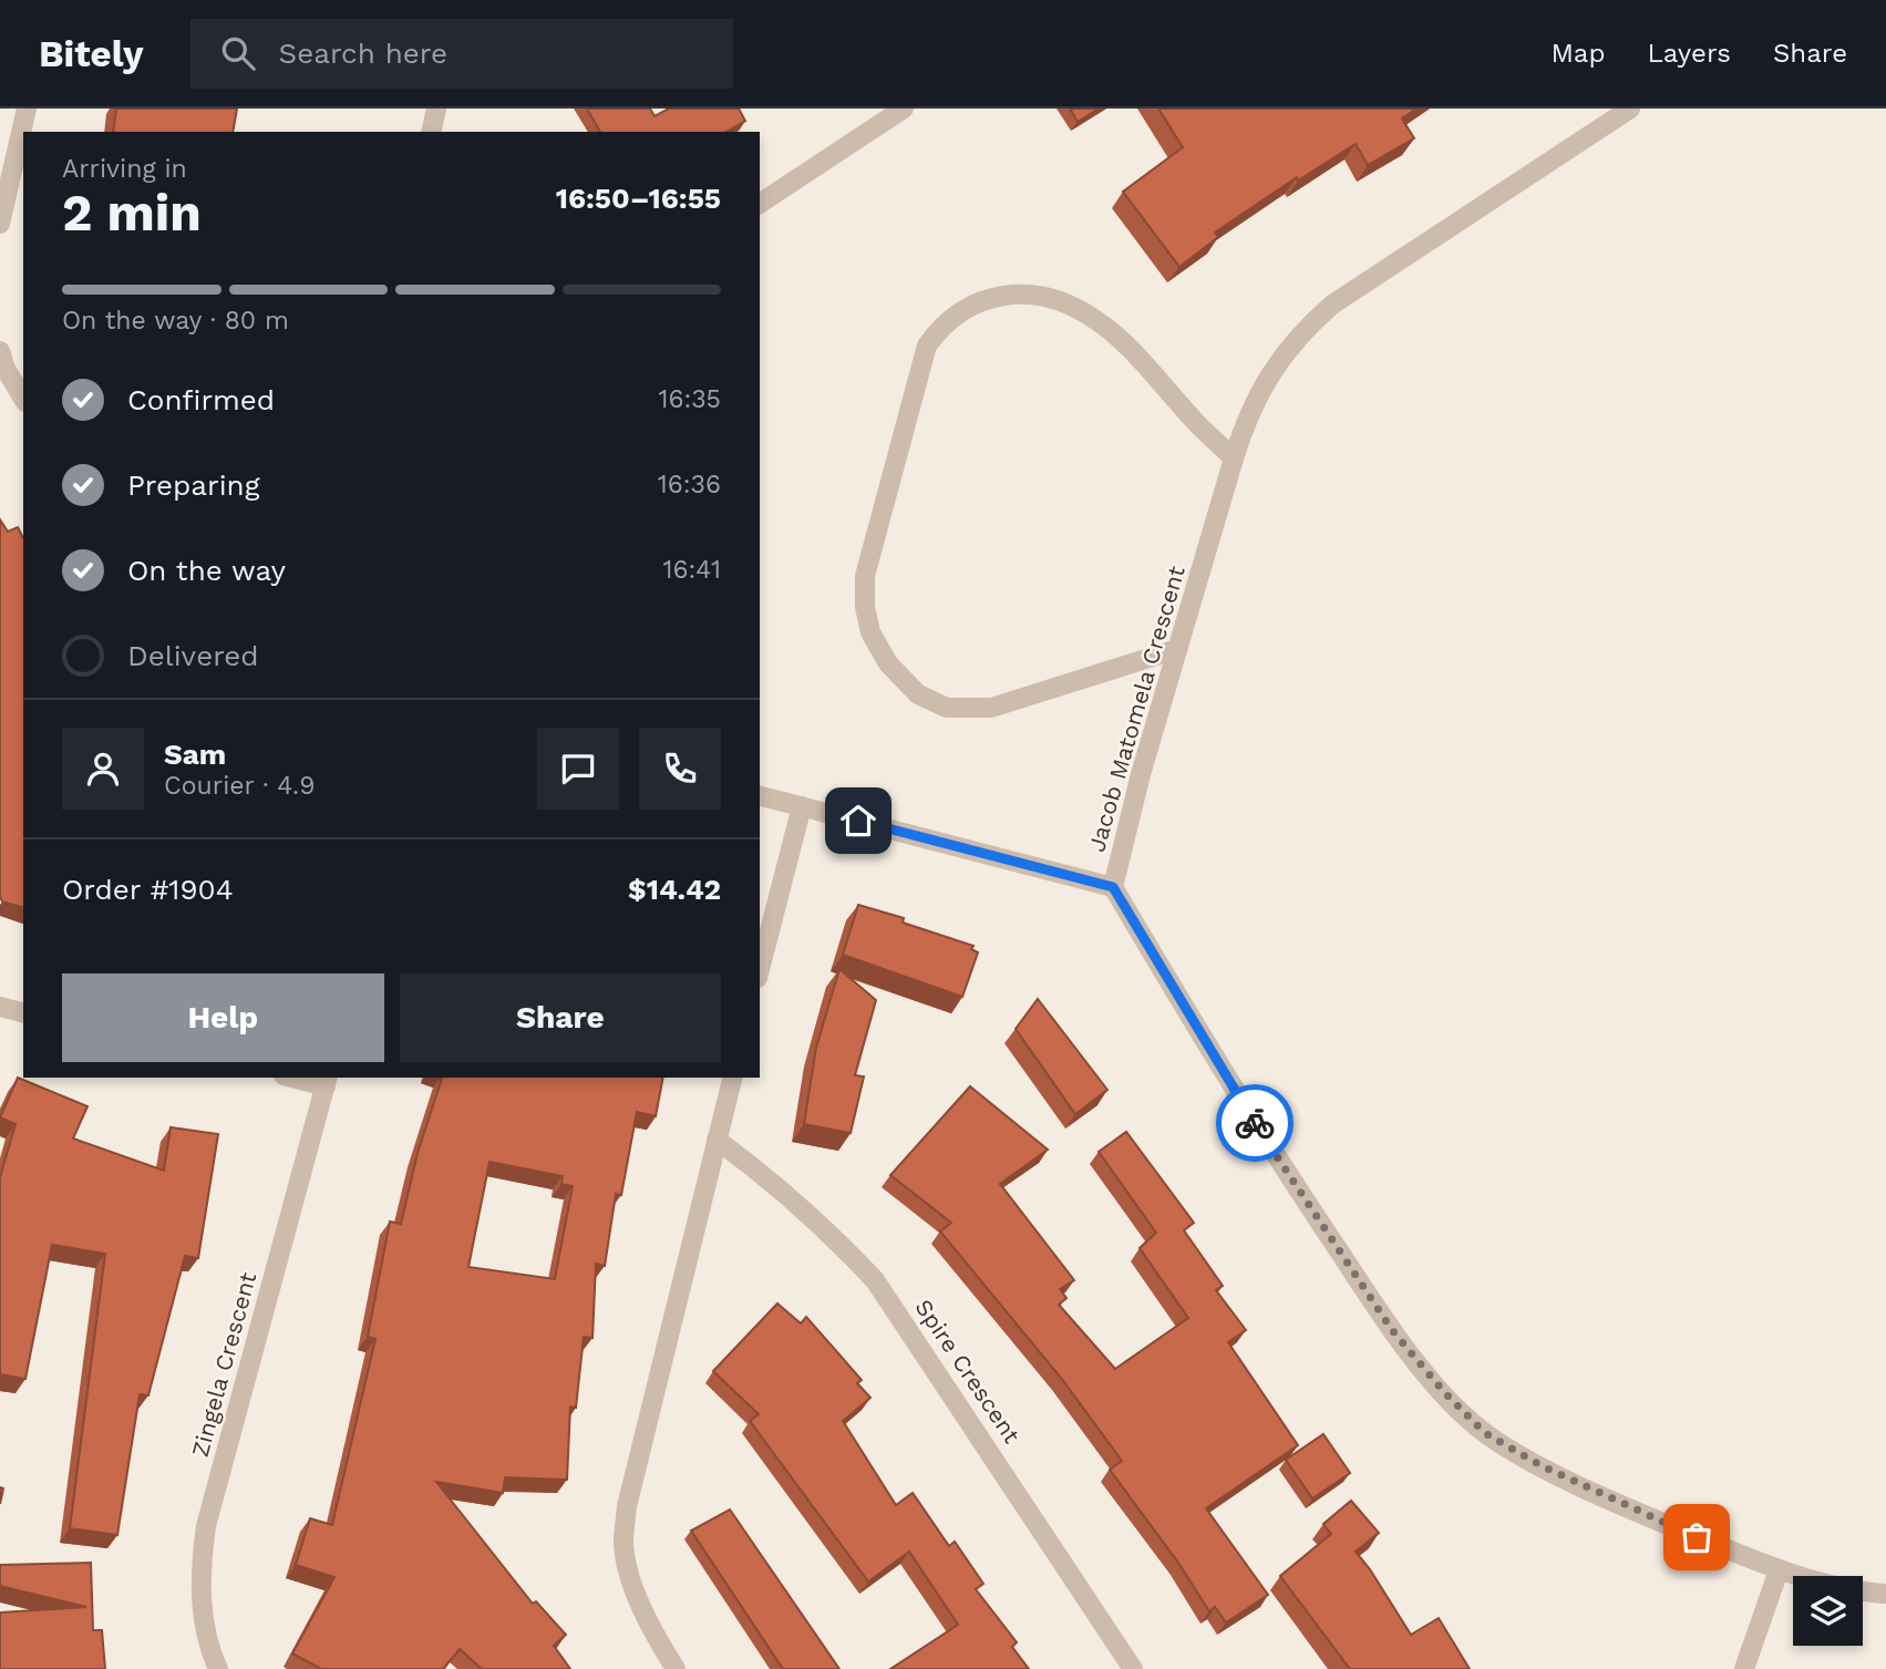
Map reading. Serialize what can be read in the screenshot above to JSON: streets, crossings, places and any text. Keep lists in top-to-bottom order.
{
  "streets": {
    "street": ["Jacob Matomela Crescent", "Zingela Crescent", "Spire Crescent"]
  },
  "page": {
    "header": "Bitely",
    "search": "Search here",
    "nav": ["Map", "Layers", "Share"],
    "heading": ["2 min", "Arriving in", "16:50–16:55"],
    "panel": [
      "Sam",
      "Courier · 4.9",
      "Order #1904",
      "$14.42"
    ],
    "bar": "On the way · 80 m",
    "list": [
      ["Confirmed", "16:35"],
      ["Preparing", "16:36"],
      ["On the way", "16:41"],
      "Delivered"
    ],
    "buttons": ["Help", "Share"]
  }
}
